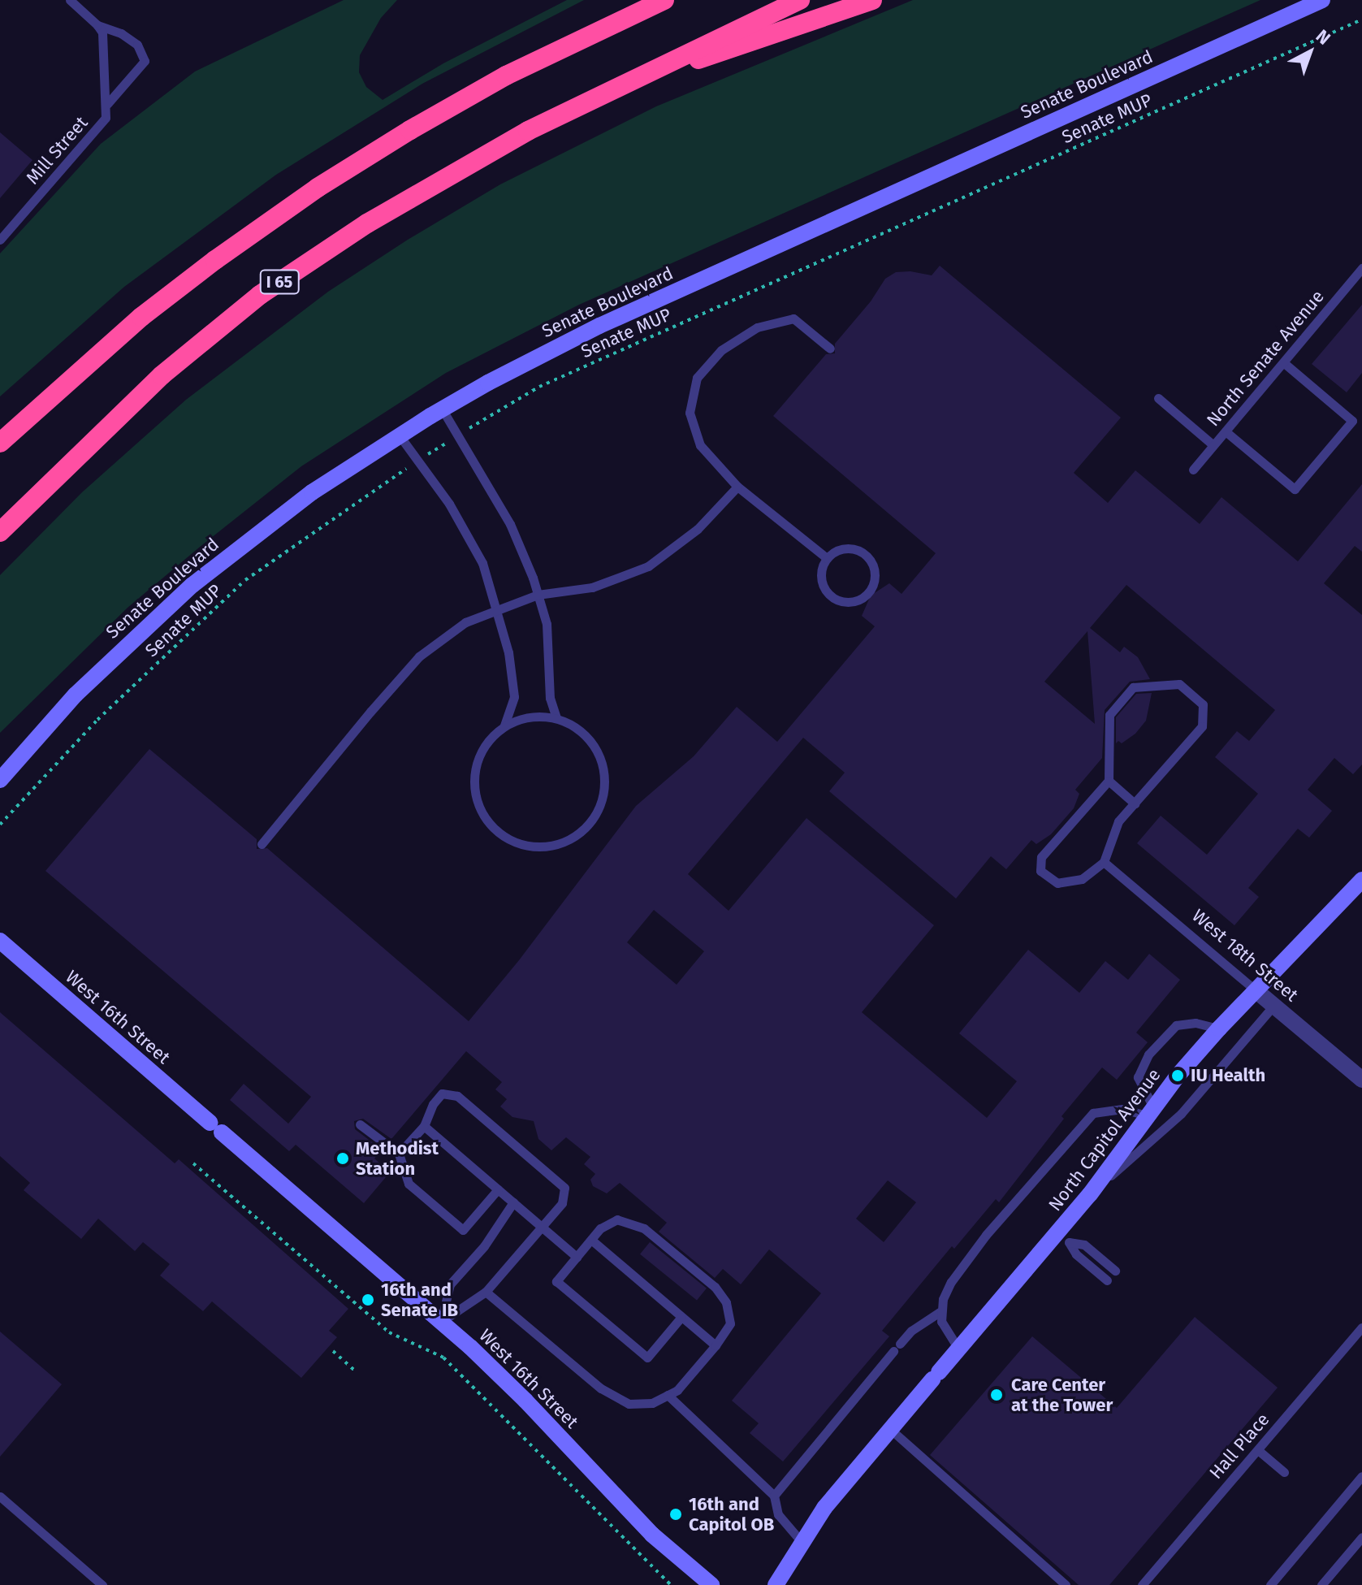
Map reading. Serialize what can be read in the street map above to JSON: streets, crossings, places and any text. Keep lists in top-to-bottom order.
{
  "streets": {
    "highway": ["I 65"],
    "main road": ["Senate Boulevard", "West 16th Street", "North Capitol Avenue"],
    "street": ["West 18th Street"],
    "lane": ["Mill Street", "North Senate Avenue", "Hall Place"],
    "path": ["Senate MUP"]
  },
  "crossings": [
    ["West 18th Street", "North Capitol Avenue"]
  ],
  "places": [
    "IU Health",
    "Methodist Station",
    "16th and Senate IB",
    "Care Center at the Tower",
    "16th and Capitol OB"
  ],
  "north": "top right"
}
